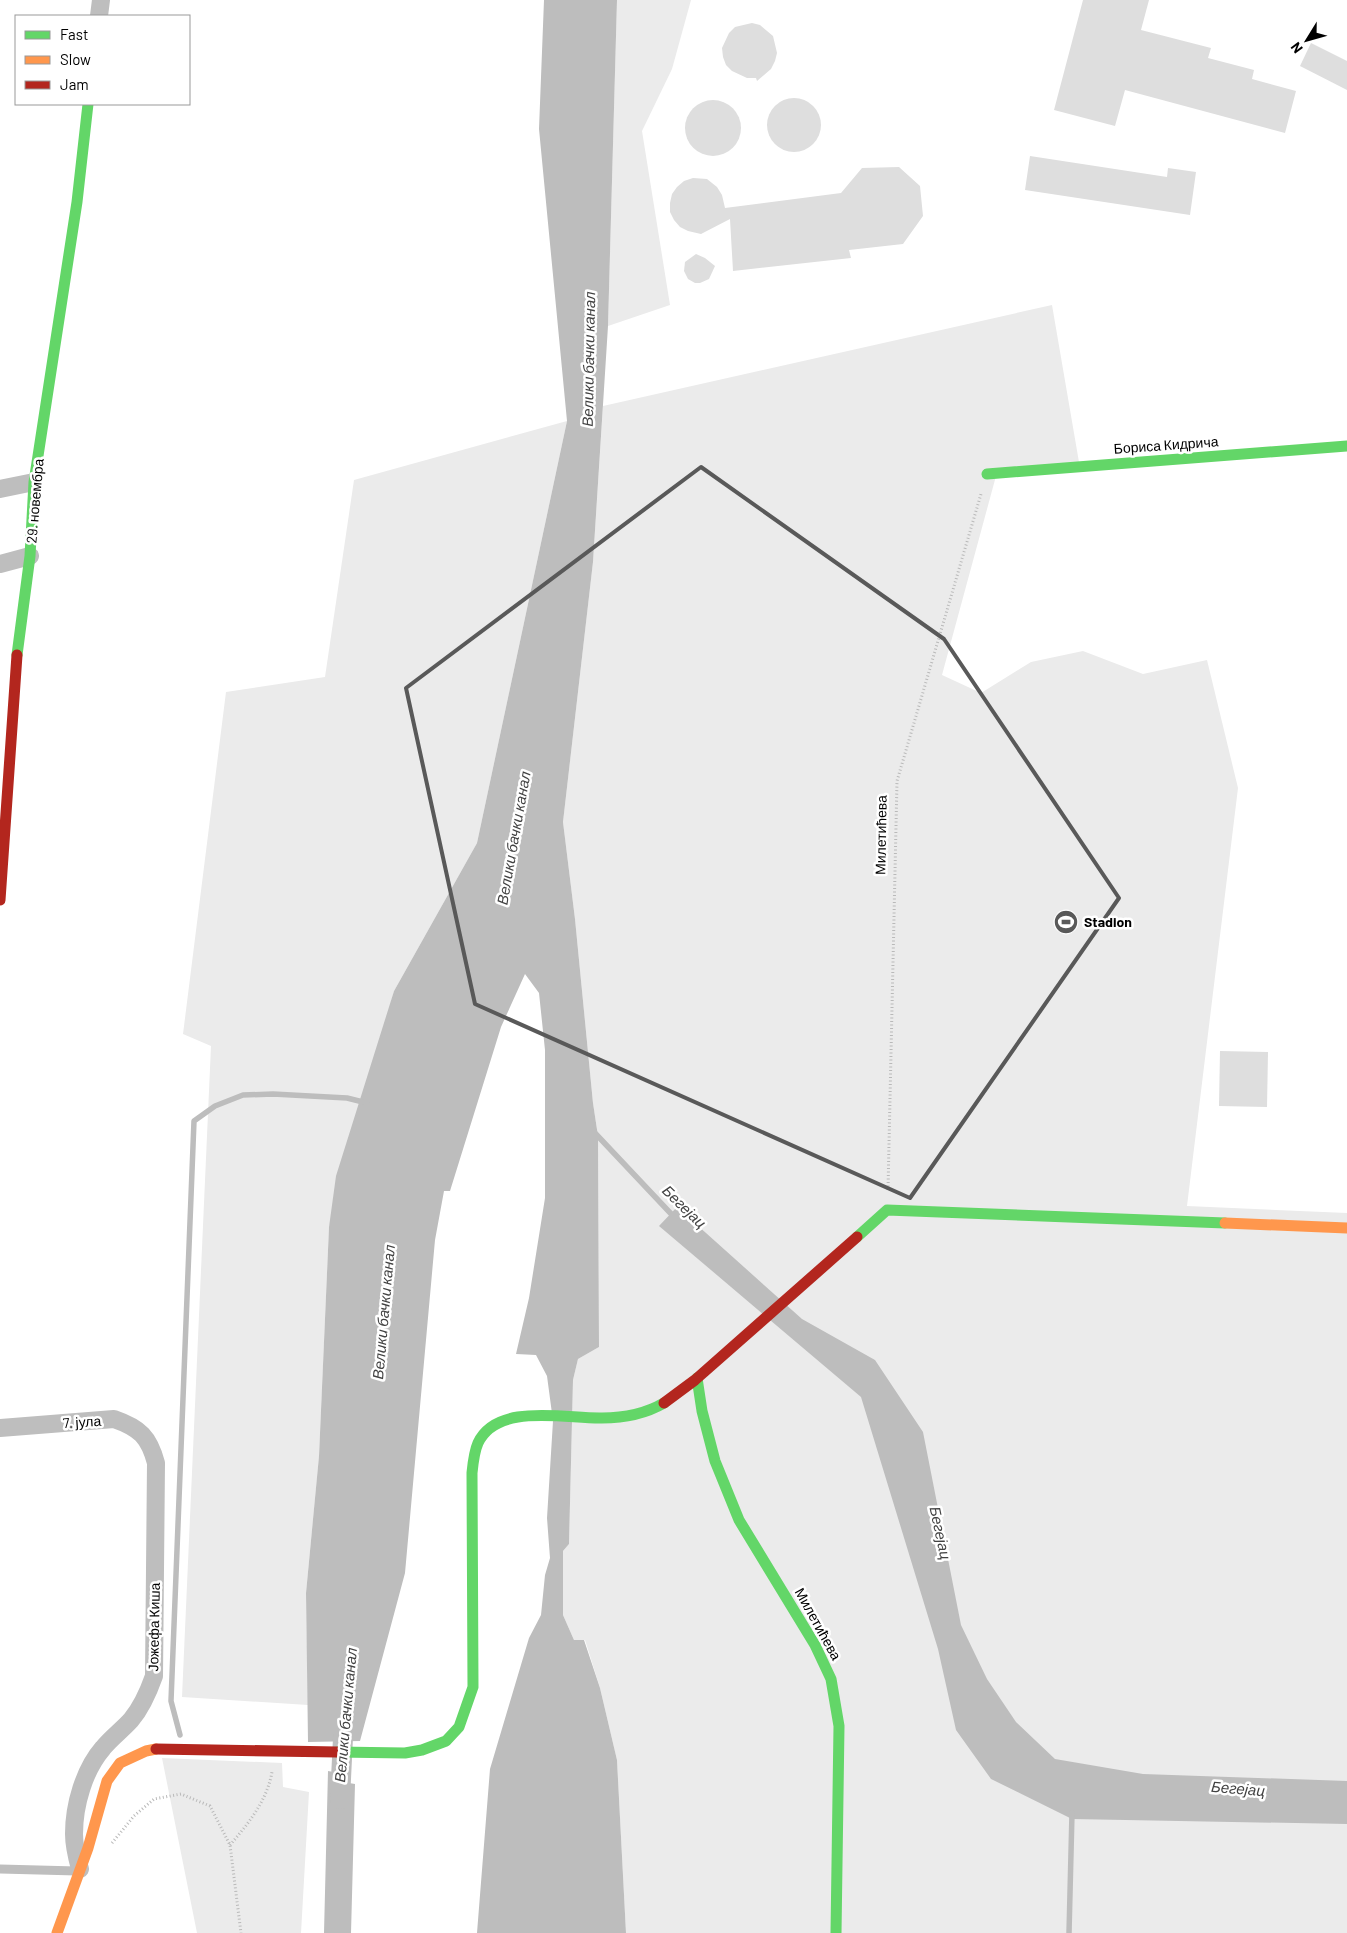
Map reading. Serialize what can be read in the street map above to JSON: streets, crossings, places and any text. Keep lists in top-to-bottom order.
{
  "streets": {
    "street": [
      "Бориса Кидрича",
      "29. новембра",
      "Милетићева",
      "7. јула",
      "Јожефа Киша"
    ]
  },
  "crossings": [
    ["Бориса Кидрича", "Милетићева"],
    ["Милетићева", "Јожефа Киша"],
    ["7. јула", "Јожефа Киша"]
  ],
  "water": ["Велики бачки канал", "Бегејац"],
  "places": {
    "sports": ["Stadion"]
  },
  "legend": ["Fast", "Slow", "Jam"],
  "north": "bottom left"
}
